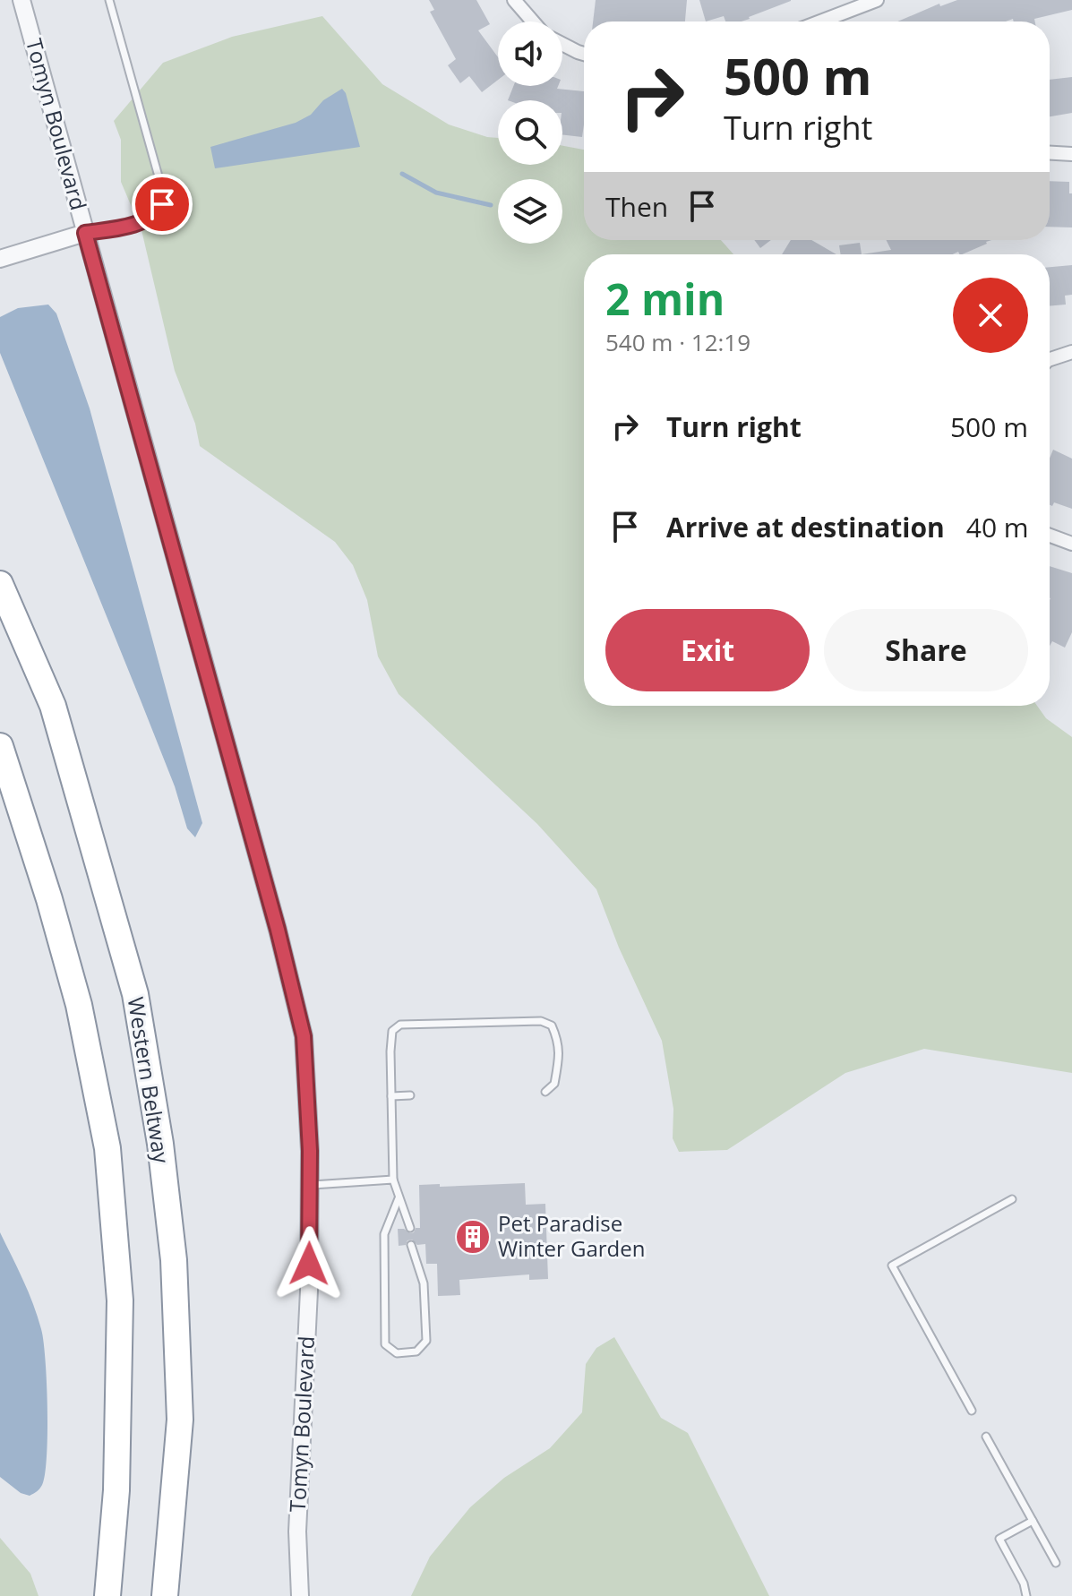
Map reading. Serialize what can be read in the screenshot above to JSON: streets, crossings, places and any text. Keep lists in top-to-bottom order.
{
  "streets": {
    "highway": ["Western Beltway"],
    "street": ["Tomyn Boulevard"]
  },
  "places": {
    "building": ["Pet Paradise Winter Garden"]
  },
  "page": {
    "turn": ["500 m", "Turn right"],
    "then": "Then",
    "heading": ["2 min", "540 m · 12:19"],
    "list": [
      {
        "name": "Turn right",
        "value": "500 m"
      },
      {
        "name": "Arrive at destination",
        "value": "40 m"
      }
    ],
    "buttons": ["Exit", "Share"]
  }
}
